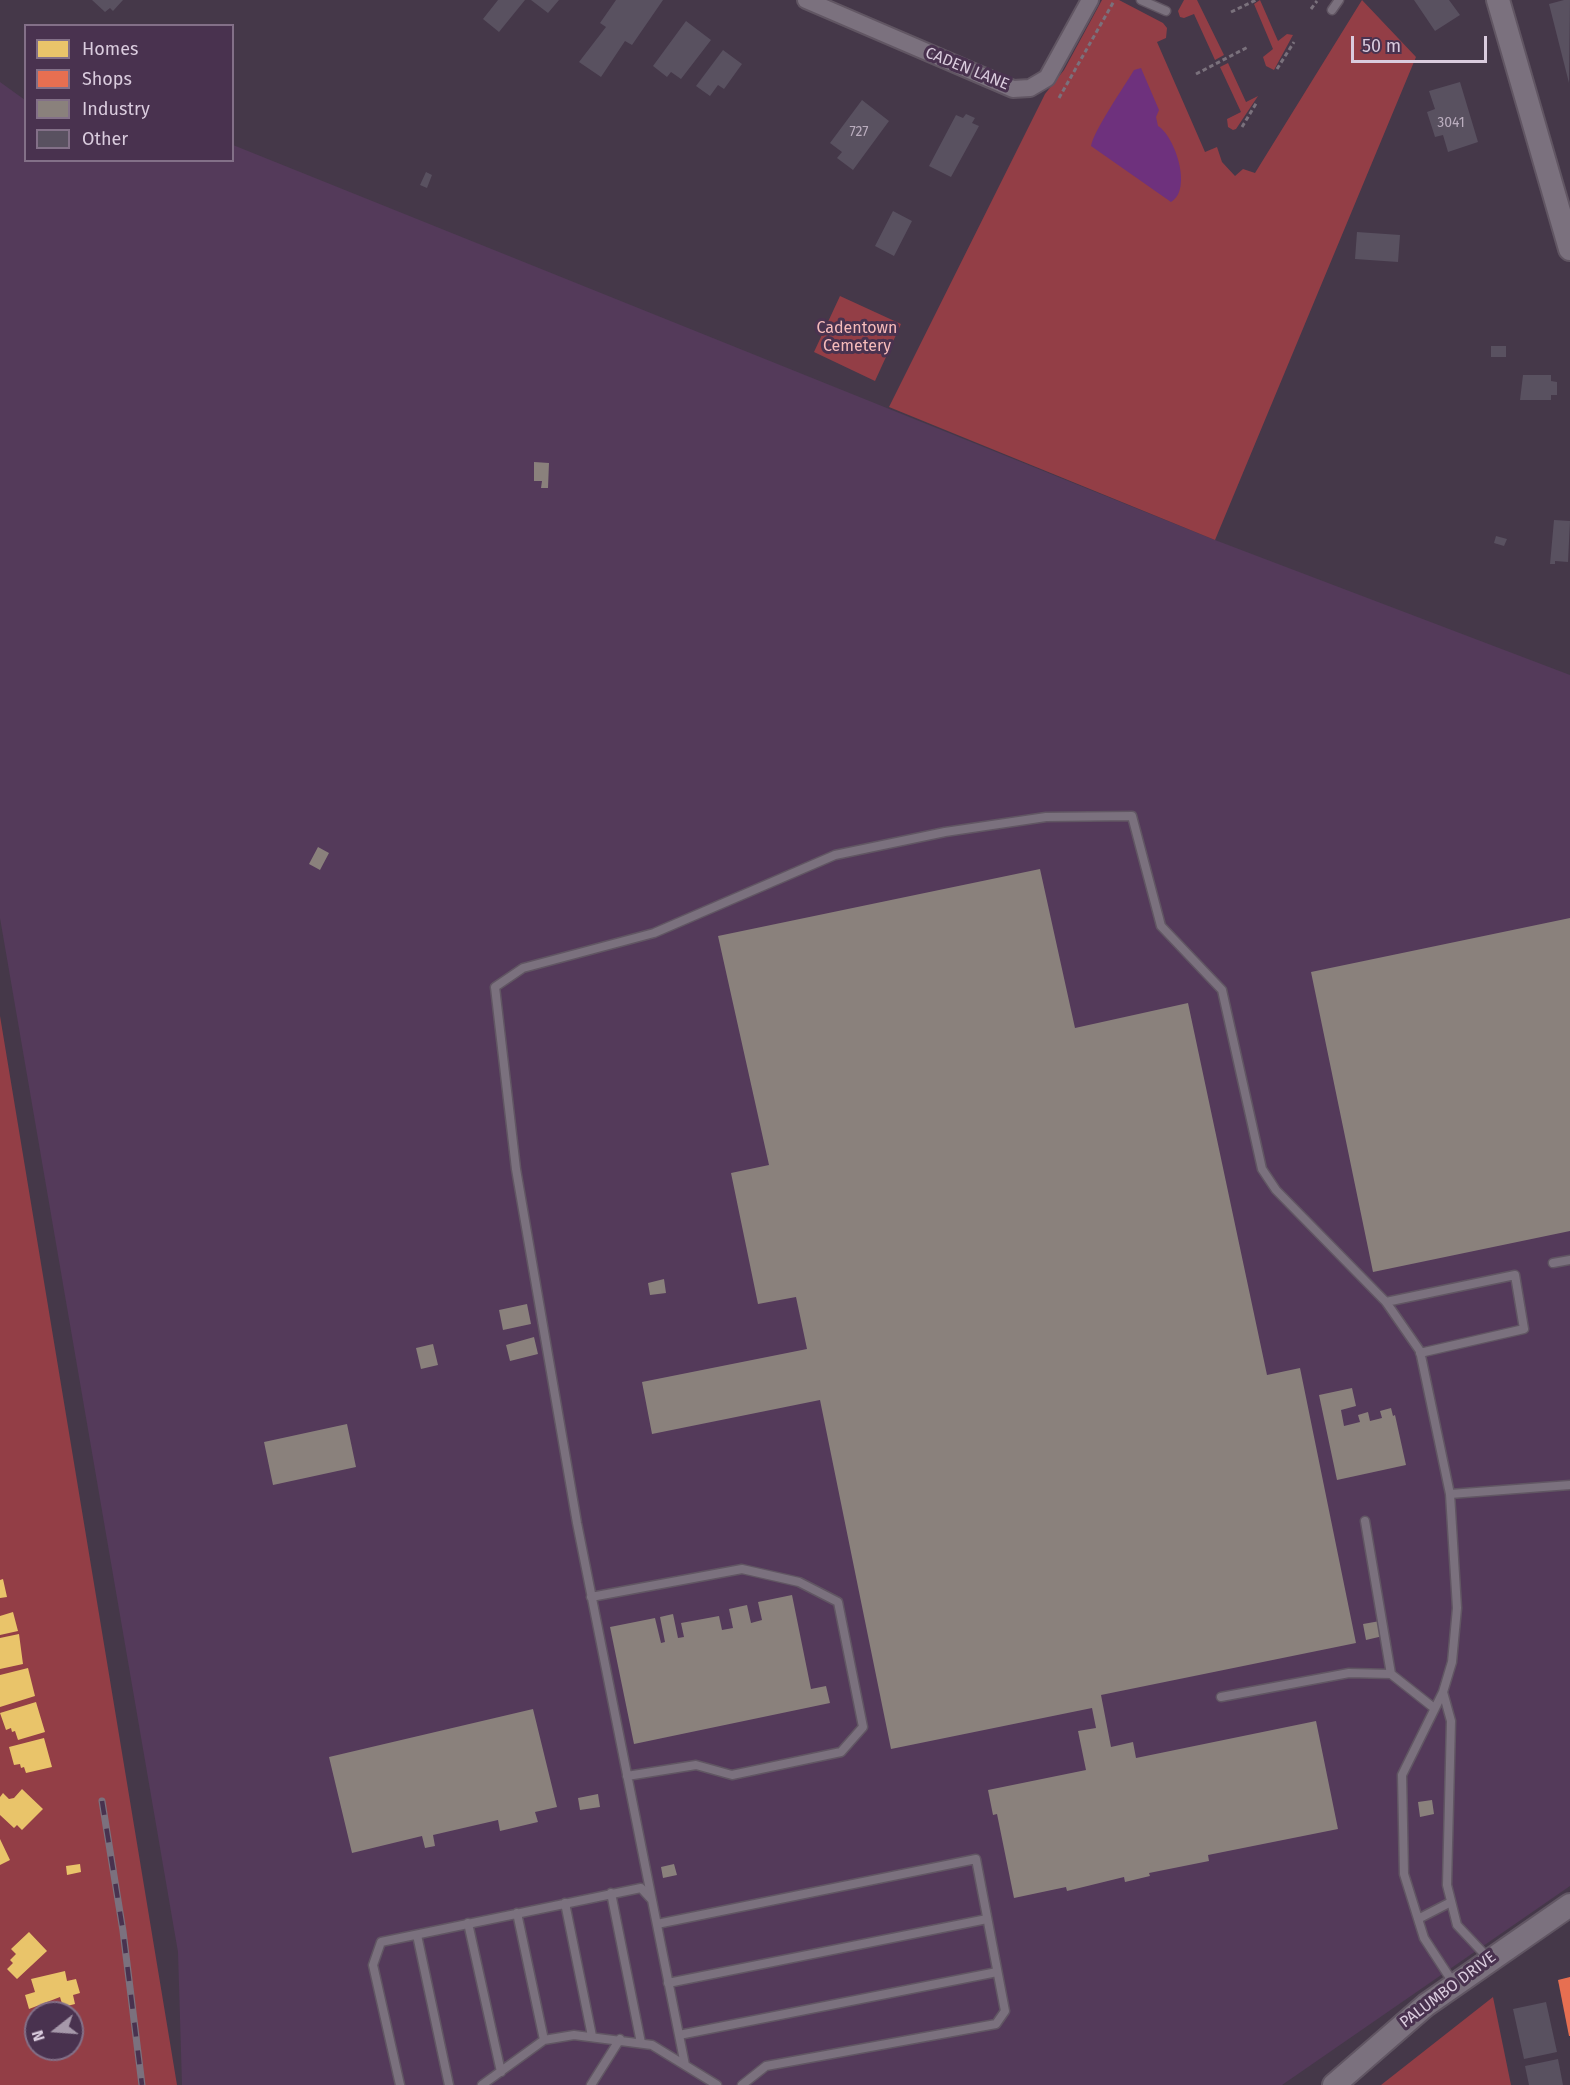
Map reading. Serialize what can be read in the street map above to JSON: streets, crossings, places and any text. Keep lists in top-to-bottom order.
{
  "streets": {
    "street": ["CADEN LANE", "PALUMBO DRIVE"]
  },
  "parks": ["Cadentown Cemetery"],
  "house_numbers": ["3041", "727"],
  "legend": [
    "Homes",
    "Shops",
    "Industry",
    "Other"
  ],
  "scale_bar": "50 m",
  "north": "left"
}
